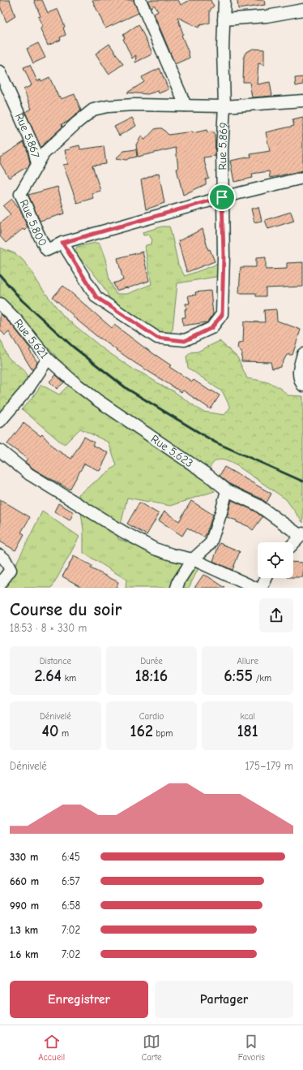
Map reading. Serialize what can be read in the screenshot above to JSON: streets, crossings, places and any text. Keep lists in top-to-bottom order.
{
  "streets": {
    "street": [
      "Rue 5.867",
      "Rue 5.869",
      "Rue 5.800",
      "Rue 5.621",
      "Rue 5.623"
    ]
  },
  "crossings": [
    ["Rue 5.867", "Rue 5.800"],
    ["Rue 5.869", "Rue 5.800"],
    ["Rue 5.621", "Rue 5.623"]
  ],
  "page": {
    "heading": ["Course du soir", "18:53 · 8 × 330 m"],
    "stats": [
      ["Distance", "2.64 km"],
      ["Durée", "18:16"],
      ["Allure", "6:55 /km"],
      ["Dénivelé", "40 m"],
      ["Cardio", "162 bpm"],
      ["kcal", "181"]
    ],
    "chart": ["Dénivelé", "175–179 m"],
    "list": [
      {
        "name": "330 m",
        "note": "6:45"
      },
      {
        "name": "660 m",
        "note": "6:57"
      },
      {
        "name": "990 m",
        "note": "6:58"
      },
      {
        "name": "1.3 km",
        "note": "7:02"
      },
      {
        "name": "1.6 km",
        "note": "7:02"
      }
    ],
    "buttons": ["Enregistrer", "Partager"],
    "tabs": ["Accueil", "Carte", "Favoris"]
  }
}
